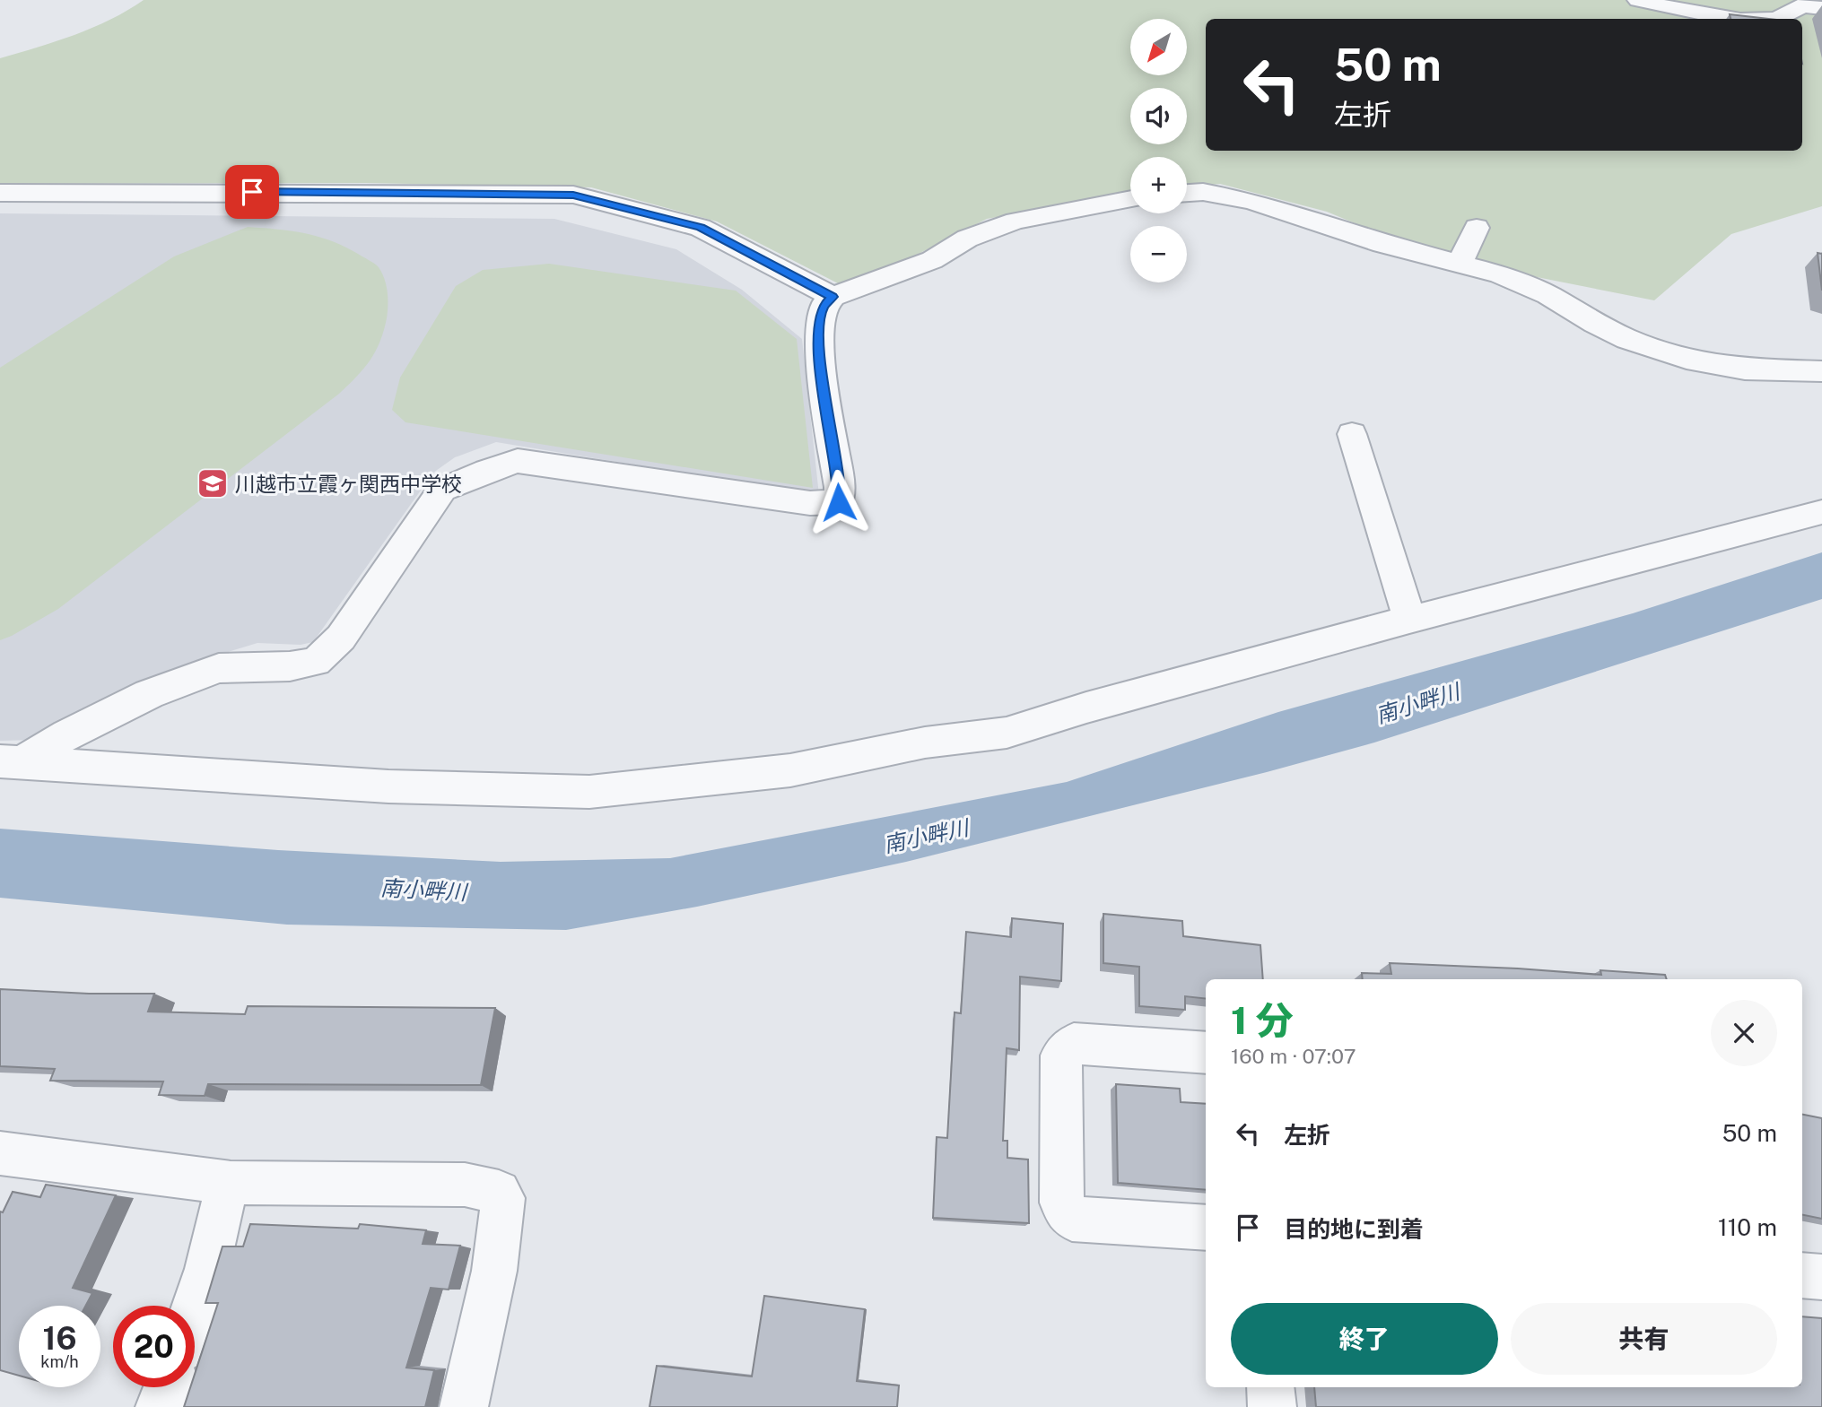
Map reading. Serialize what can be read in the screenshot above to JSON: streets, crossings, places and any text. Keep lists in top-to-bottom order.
{
  "water": ["南小畔川"],
  "places": {
    "school or university": ["川越市立霞ヶ関西中学校"]
  },
  "north": "bottom left",
  "page": {
    "map_buttons": ["+", "−"],
    "turn": ["50 m", "左折"],
    "heading": ["1 分", "160 m · 07:07"],
    "list": [
      {
        "name": "左折",
        "value": "50 m"
      },
      {
        "name": "目的地に到着",
        "value": "110 m"
      }
    ],
    "buttons": ["終了", "共有"],
    "speed": "16 km/h",
    "limit": "20"
  }
}
